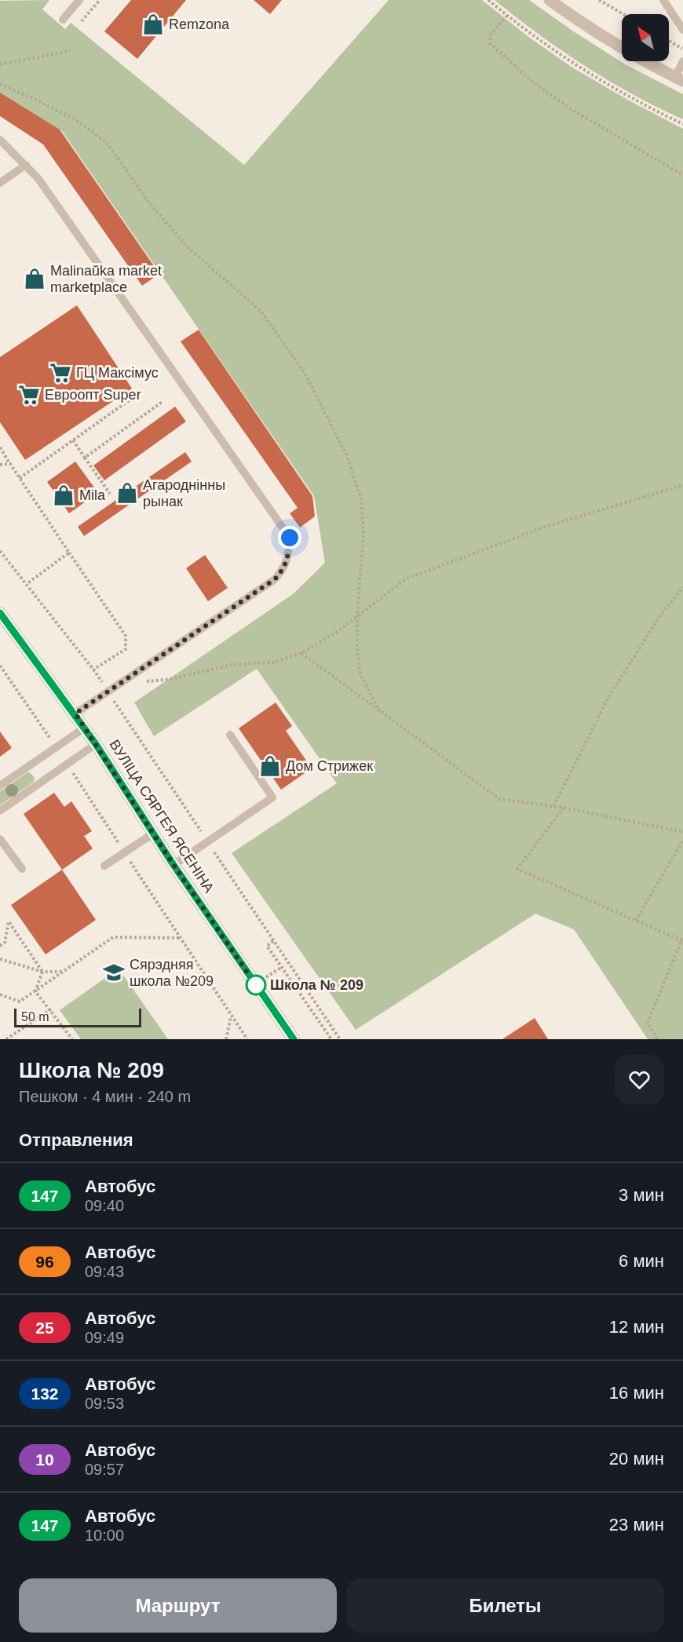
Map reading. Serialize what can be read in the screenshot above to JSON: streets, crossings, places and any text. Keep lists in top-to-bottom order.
{
  "streets": {
    "main road": ["ВУЛІЦА СЯРГЕЯ ЯСЕНІНА"]
  },
  "places": {
    "shop": [
      "Remzona",
      "Malinaŭka market marketplace",
      "Агароднінны рынак",
      "Mila",
      "Дом Стрижек"
    ],
    "supermarket": ["ГЦ Максімус", "Евроопт Super"],
    "school or university": ["Сярэдняя школа №209"],
    "other": ["Школа № 209"]
  },
  "lines": ["bus line 147"],
  "scale_bar": "50 m",
  "north": "top left",
  "page": {
    "scale": "50 m",
    "heading": [
      ["Школа № 209", "Пешком · 4 мин · 240 m"],
      "Отправления"
    ],
    "list": [
      {
        "mark": "147",
        "name": "Автобус",
        "note": "09:40",
        "value": "3 мин"
      },
      {
        "mark": "96",
        "name": "Автобус",
        "note": "09:43",
        "value": "6 мин"
      },
      {
        "mark": "25",
        "name": "Автобус",
        "note": "09:49",
        "value": "12 мин"
      },
      {
        "mark": "132",
        "name": "Автобус",
        "note": "09:53",
        "value": "16 мин"
      },
      {
        "mark": "10",
        "name": "Автобус",
        "note": "09:57",
        "value": "20 мин"
      },
      {
        "mark": "147",
        "name": "Автобус",
        "note": "10:00",
        "value": "23 мин"
      }
    ],
    "buttons": ["Маршрут", "Билеты"]
  }
}
